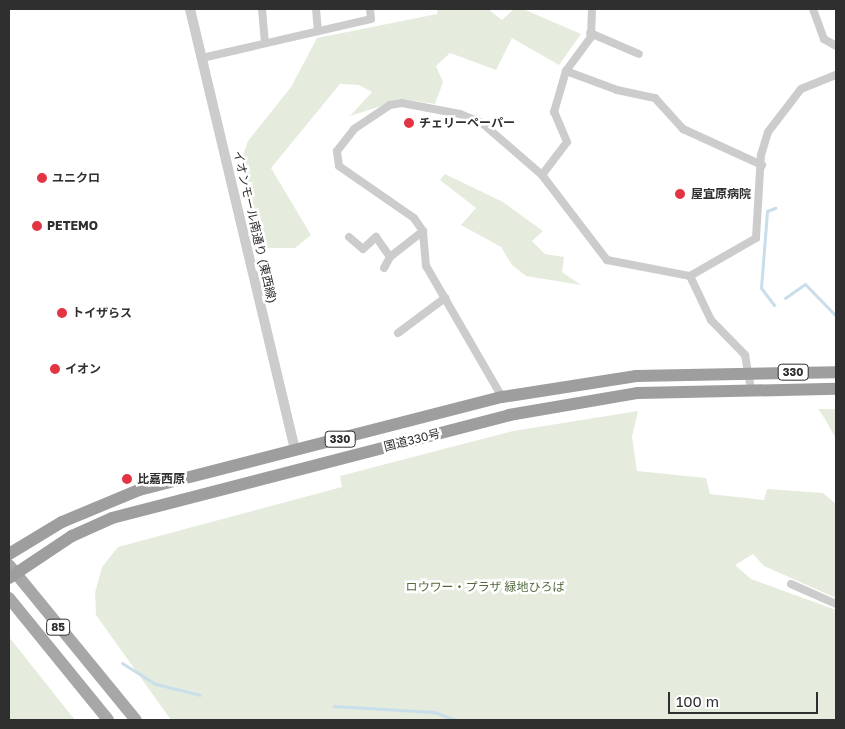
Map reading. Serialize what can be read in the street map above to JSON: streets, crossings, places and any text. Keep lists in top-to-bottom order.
{
  "streets": {
    "highway": ["330", "国道330号"],
    "main road": ["85"],
    "street": ["イオンモール南通り (東西線)"]
  },
  "crossings": [
    ["イオンモール南通り (東西線)", "国道330号"],
    ["国道330号", "85"]
  ],
  "parks": ["ロウワー・プラザ 緑地ひろば"],
  "places": [
    "チェリーペーパー",
    "ユニクロ",
    "屋宜原病院",
    "PETEMO",
    "トイザらス",
    "イオン",
    "比嘉西原"
  ],
  "scale_bar": "100 m"
}
